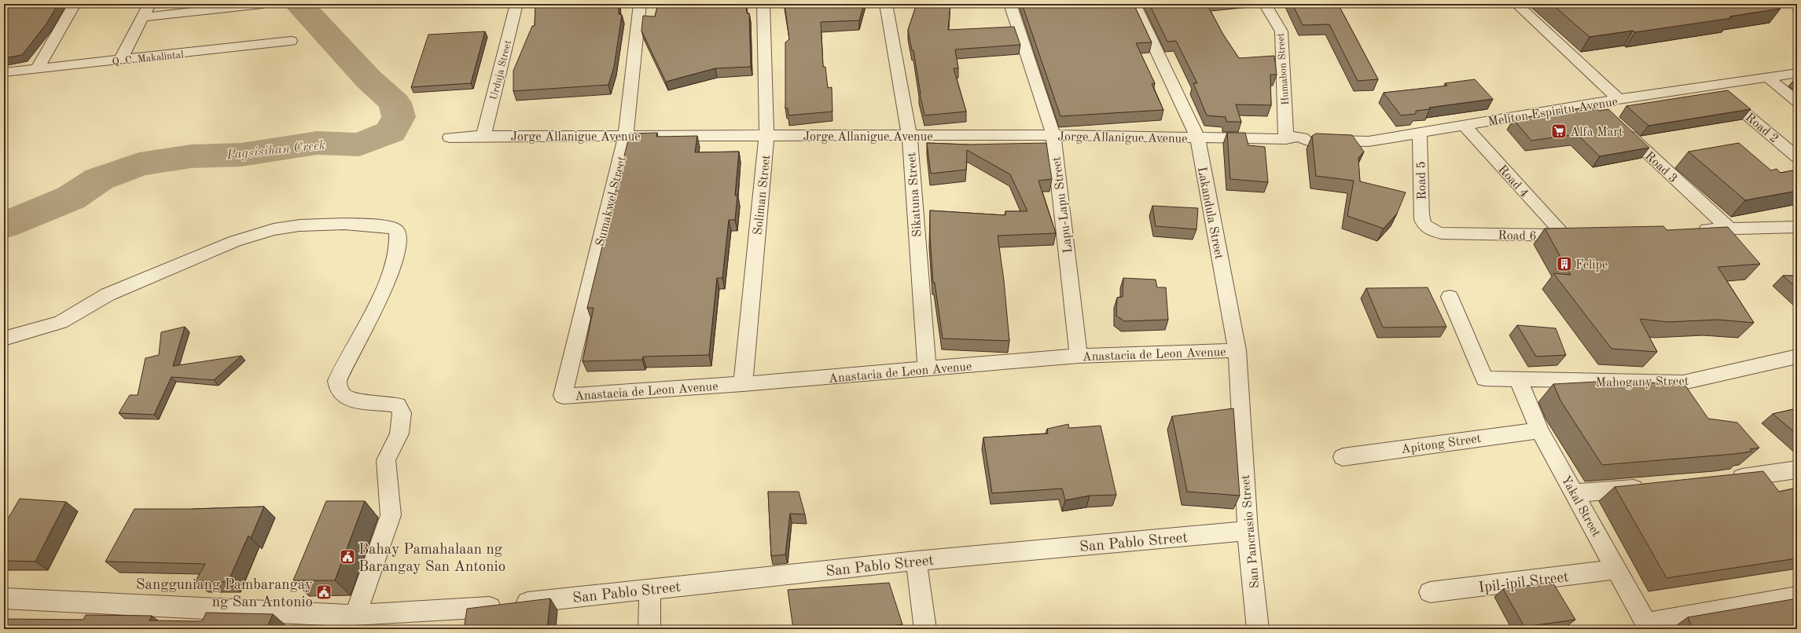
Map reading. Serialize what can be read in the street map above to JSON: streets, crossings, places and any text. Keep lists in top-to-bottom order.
{
  "streets": {
    "street": [
      "Q. C. Makalintal",
      "Humabon Street",
      "Urduja Street",
      "Meliton Espiritu Avenue",
      "Road 2",
      "Jorge Allanigue Avenue",
      "Road 3",
      "Road 5",
      "Road 4",
      "Soliman Street",
      "Sikatuna Street",
      "Sumakwel Street",
      "Lapu-Lapu Street",
      "Lakandula Street",
      "Road 6",
      "Anastacia de Leon Avenue",
      "Mahogany Street",
      "Apitong Street",
      "Yakal Street",
      "San Pancrasio Street",
      "San Pablo Street",
      "Ipil-ipil Street"
    ]
  },
  "crossings": [
    ["Humabon Street", "Meliton Espiritu Avenue"],
    ["Humabon Street", "Jorge Allanigue Avenue"],
    ["Urduja Street", "Jorge Allanigue Avenue"],
    ["Meliton Espiritu Avenue", "Road 2"],
    ["Meliton Espiritu Avenue", "Jorge Allanigue Avenue"],
    ["Meliton Espiritu Avenue", "Road 3"],
    ["Meliton Espiritu Avenue", "Road 5"],
    ["Meliton Espiritu Avenue", "Road 4"],
    ["Jorge Allanigue Avenue", "Soliman Street"],
    ["Jorge Allanigue Avenue", "Sikatuna Street"],
    ["Jorge Allanigue Avenue", "Sumakwel Street"],
    ["Jorge Allanigue Avenue", "Lapu-Lapu Street"],
    ["Jorge Allanigue Avenue", "Lakandula Street"],
    ["Road 5", "Road 6"],
    ["Road 4", "Road 6"],
    ["Soliman Street", "Anastacia de Leon Avenue"],
    ["Sikatuna Street", "Anastacia de Leon Avenue"],
    ["Sumakwel Street", "Anastacia de Leon Avenue"],
    ["Lapu-Lapu Street", "Anastacia de Leon Avenue"],
    ["Lakandula Street", "Anastacia de Leon Avenue"],
    ["Lakandula Street", "San Pancrasio Street"],
    ["Mahogany Street", "Yakal Street"],
    ["Apitong Street", "Yakal Street"],
    ["Yakal Street", "Ipil-ipil Street"],
    ["San Pancrasio Street", "San Pablo Street"]
  ],
  "water": ["Pagsisihan Creek"],
  "places": {
    "supermarket": ["Alfa Mart"],
    "building": ["Felipe"],
    "public building": ["Bahay Pamahalaan ng Barangay San Antonio", "Sangguniang Pambarangay ng San Antonio"]
  }
}
